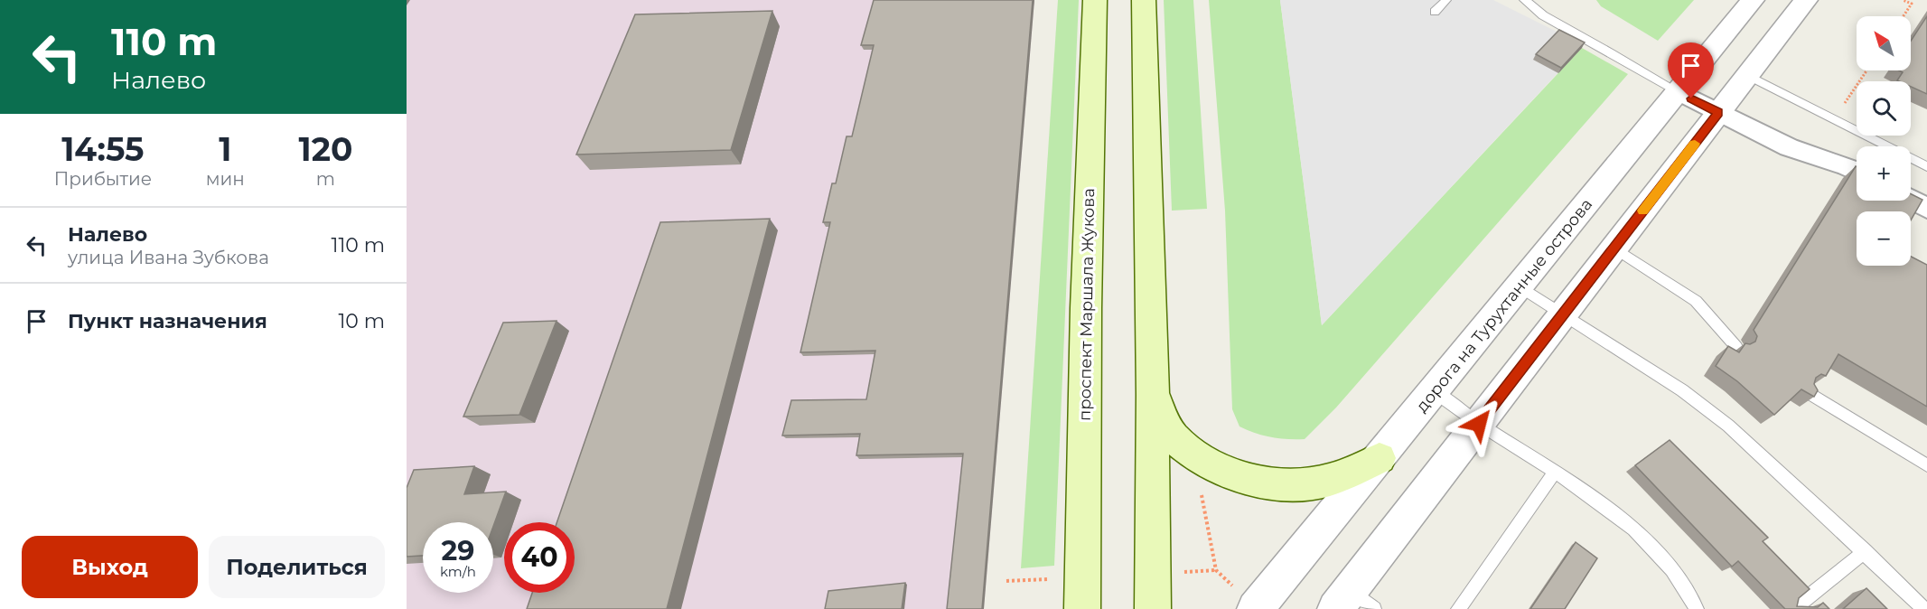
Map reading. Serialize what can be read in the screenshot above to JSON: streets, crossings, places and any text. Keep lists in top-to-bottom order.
{
  "streets": {
    "main road": ["проспект Маршала Жукова"],
    "street": ["дорога на Турухтанные острова"]
  },
  "north": "top left",
  "page": {
    "turn": ["110 m", "Налево"],
    "map_buttons": ["+", "−"],
    "eta": [
      "14:55",
      "Прибытие",
      "1",
      "мин",
      "120",
      "m"
    ],
    "list": [
      {
        "name": "Налево",
        "note": "улица Ивана Зубкова",
        "value": "110 m"
      },
      {
        "name": "Пункт назначения",
        "value": "10 m"
      }
    ],
    "speed": "29 km/h",
    "limit": "40",
    "buttons": ["Выход", "Поделиться"]
  }
}
